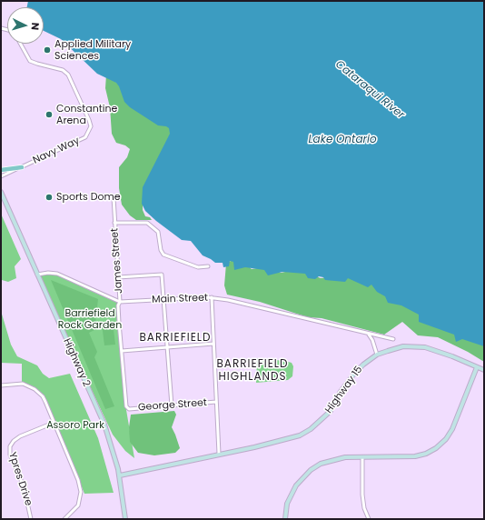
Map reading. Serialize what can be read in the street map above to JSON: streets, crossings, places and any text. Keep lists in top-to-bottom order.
{
  "streets": {
    "main road": ["Highway 2", "Highway 15"],
    "street": [
      "Navy Way",
      "James Street",
      "Main Street",
      "George Street",
      "Ypres Drive"
    ]
  },
  "crossings": [
    ["James Street", "Main Street"],
    ["James Street", "George Street"],
    ["Main Street", "Highway 2"],
    ["Highway 2", "Highway 15"]
  ],
  "districts": ["BARRIEFIELD", "BARRIEFIELD HIGHLANDS"],
  "water": ["Cataraqui River", "Lake Ontario"],
  "parks": ["Barriefield Rock Garden", "Assoro Park"],
  "places": ["Applied Military Sciences", "Constantine Arena", "Sports Dome"],
  "north": "right"
}
